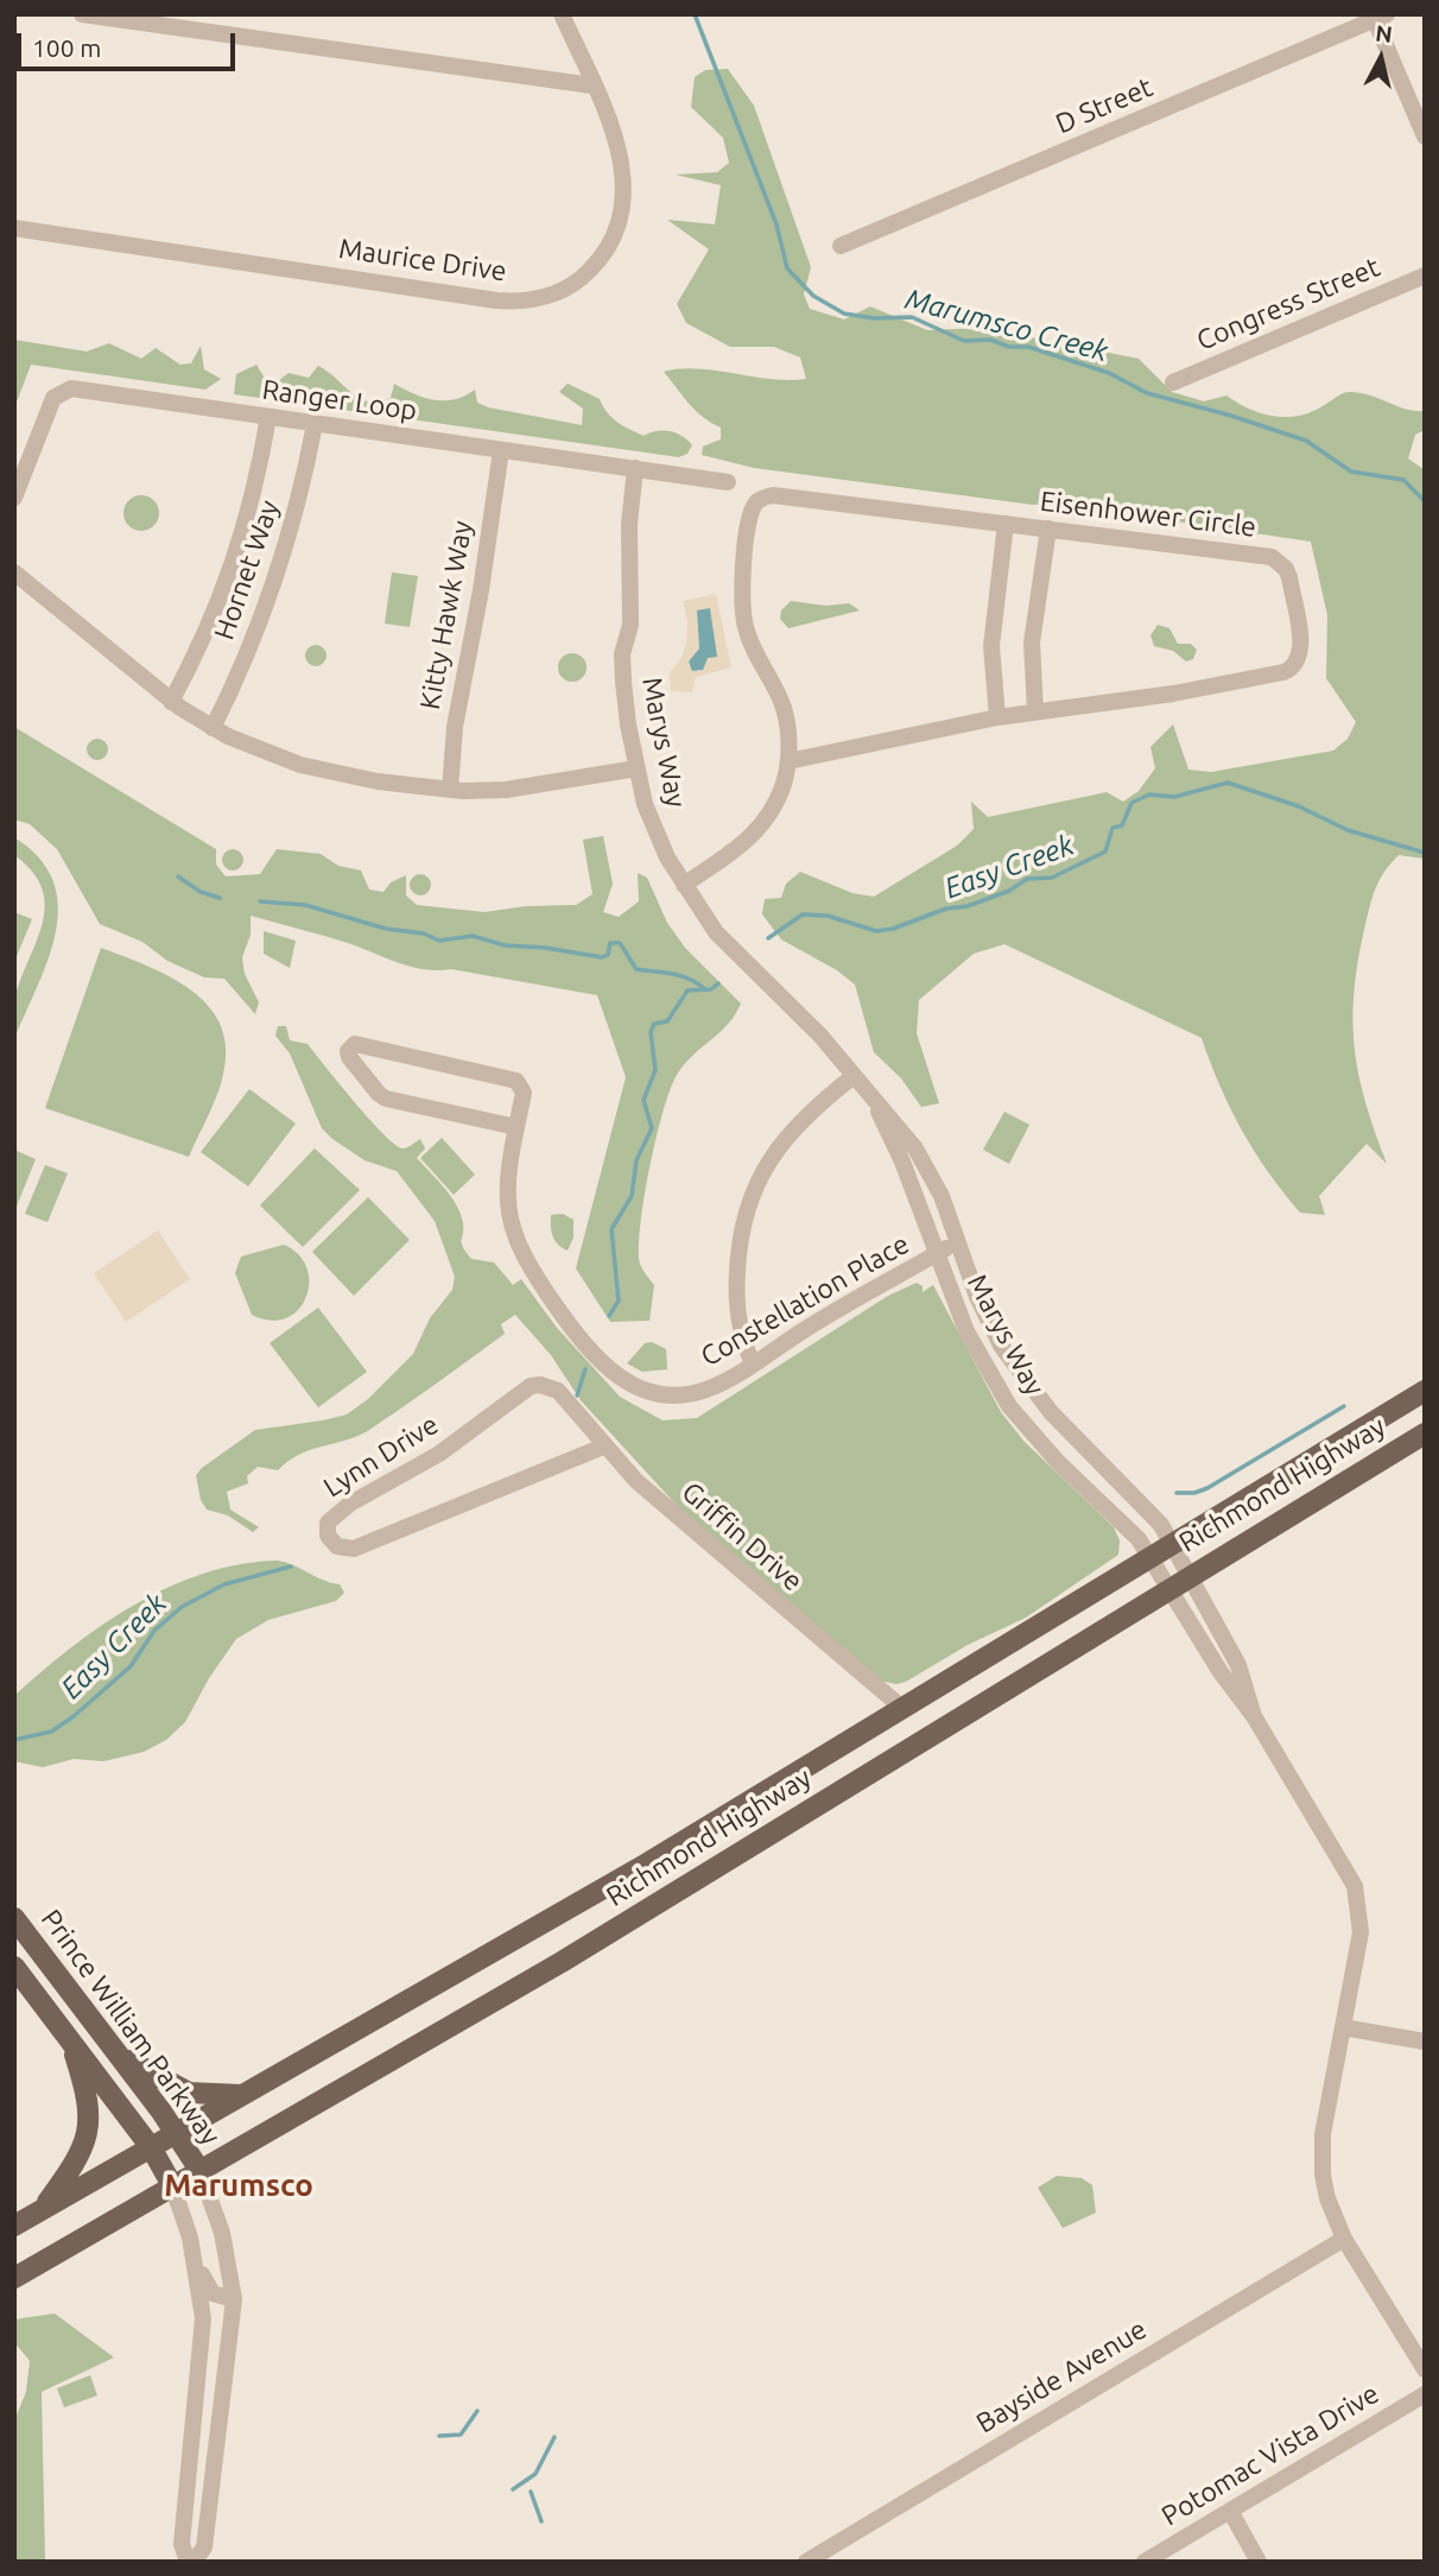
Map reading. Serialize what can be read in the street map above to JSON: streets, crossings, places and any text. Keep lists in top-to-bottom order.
{
  "streets": {
    "main road": ["Richmond Highway", "Prince William Parkway"],
    "street": [
      "D Street",
      "Maurice Drive",
      "Congress Street",
      "Ranger Loop",
      "Eisenhower Circle",
      "Hornet Way",
      "Kitty Hawk Way",
      "Marys Way",
      "Constellation Place",
      "Lynn Drive",
      "Griffin Drive",
      "Bayside Avenue",
      "Potomac Vista Drive"
    ]
  },
  "crossings": [
    ["Ranger Loop", "Hornet Way"],
    ["Ranger Loop", "Kitty Hawk Way"],
    ["Ranger Loop", "Marys Way"],
    ["Eisenhower Circle", "Marys Way"],
    ["Marys Way", "Constellation Place"],
    ["Marys Way", "Richmond Highway"],
    ["Lynn Drive", "Griffin Drive"],
    ["Richmond Highway", "Griffin Drive"],
    ["Richmond Highway", "Prince William Parkway"]
  ],
  "districts": ["Marumsco"],
  "water": ["Marumsco Creek", "Easy Creek"],
  "scale_bar": "100 m",
  "north": "top"
}
